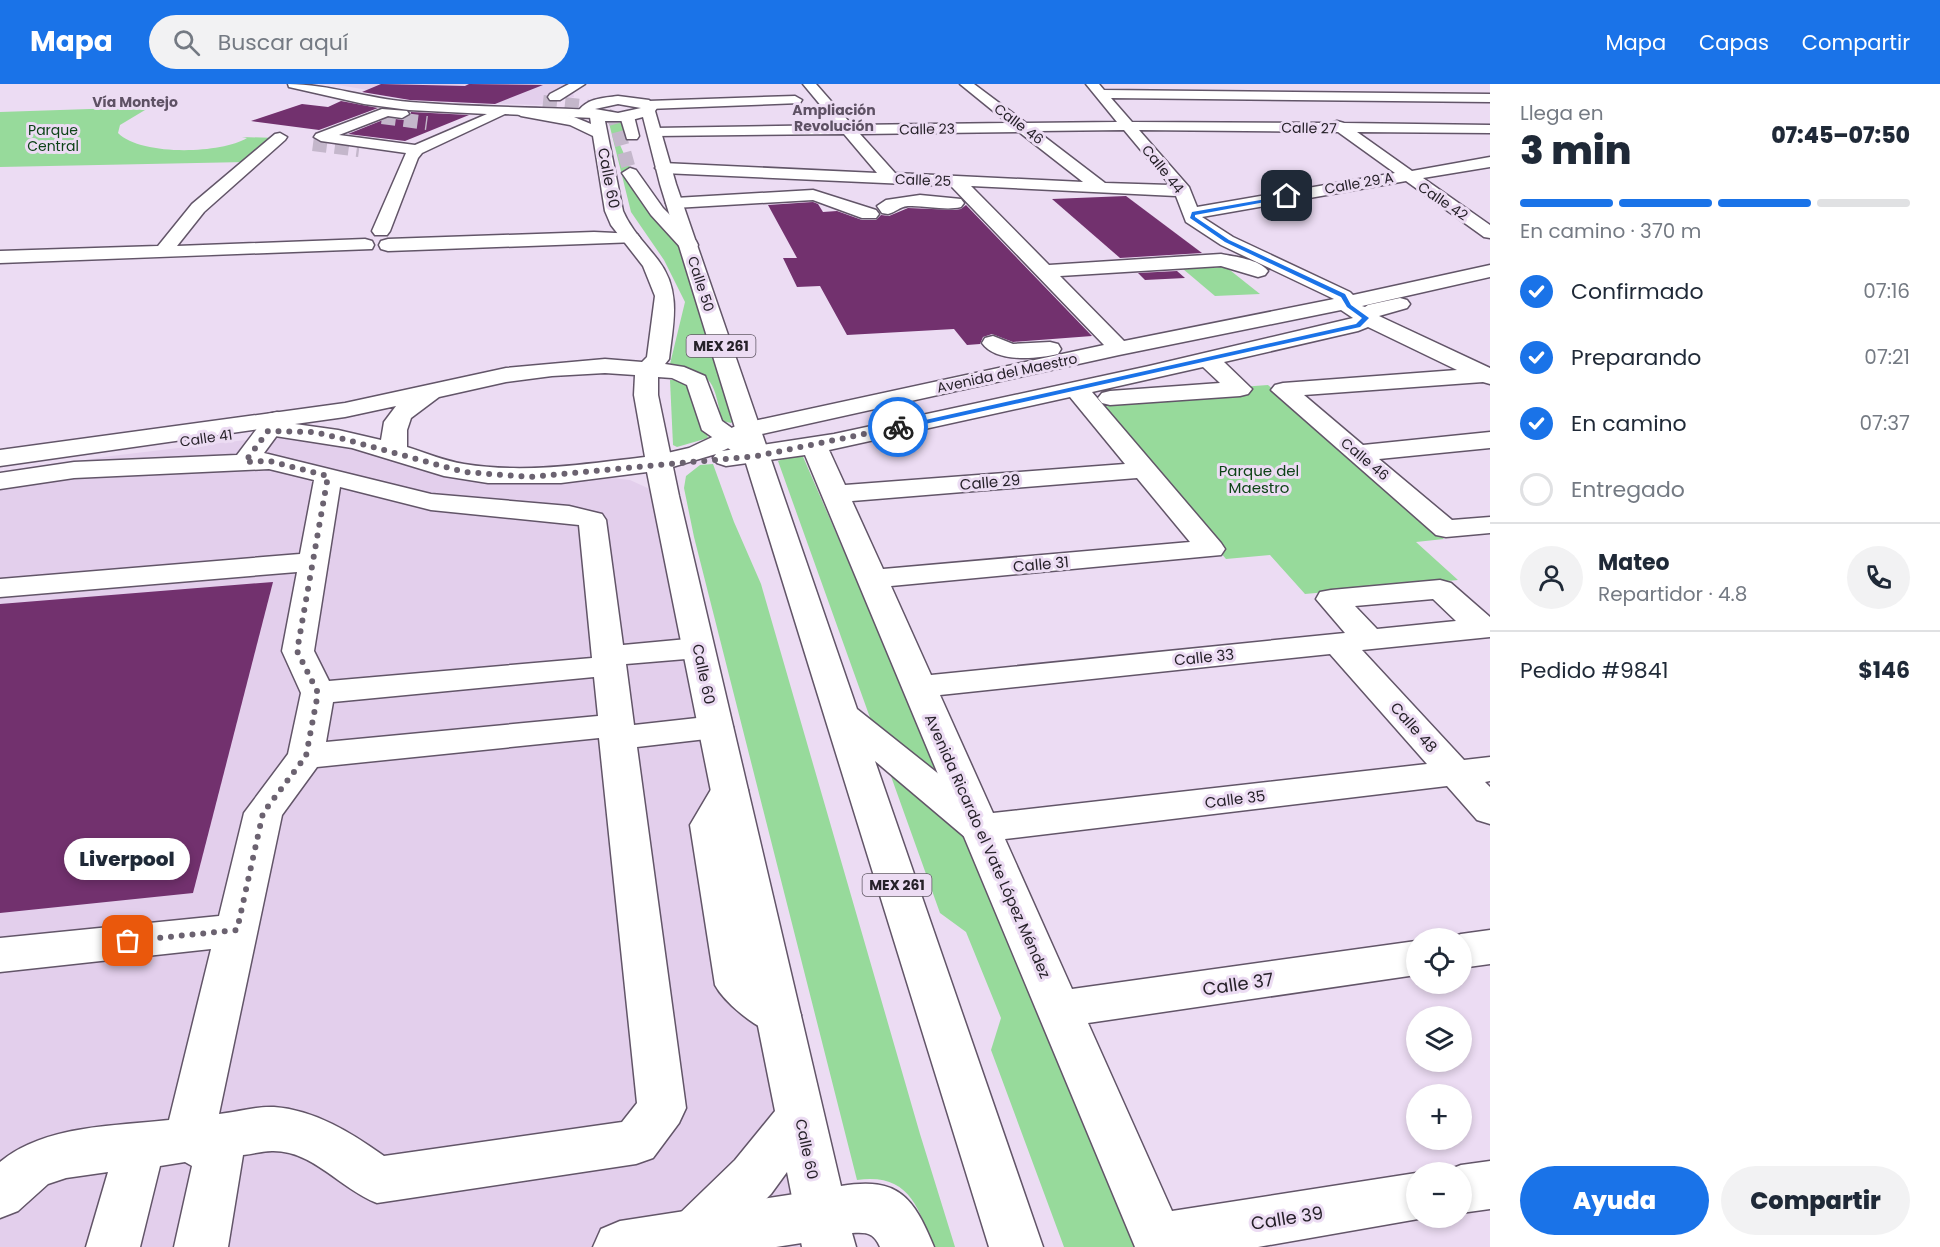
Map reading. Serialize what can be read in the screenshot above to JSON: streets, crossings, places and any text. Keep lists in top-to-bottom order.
{
  "streets": {
    "street": [
      "Calle 46",
      "Calle 27",
      "Calle 23",
      "Calle 44",
      "Calle 60",
      "Calle 25",
      "Calle 29 A",
      "Calle 42",
      "Calle 50",
      "MEX 261",
      "Avenida del Maestro",
      "Calle 41",
      "Calle 29",
      "Calle 31",
      "Calle 33",
      "Calle 48",
      "Calle 35",
      "Avenida Ricardo el Vate López Méndez",
      "Calle 37",
      "Calle 39"
    ]
  },
  "crossings": [
    ["Calle 46", "Calle 23"],
    ["Calle 46", "Calle 44"],
    ["Calle 46", "Calle 25"],
    ["Calle 27", "Calle 23"],
    ["Calle 27", "Calle 44"],
    ["Calle 27", "Calle 42"],
    ["Calle 23", "Calle 44"],
    ["Calle 23", "Calle 50"],
    ["Calle 44", "Calle 25"],
    ["Calle 44", "Calle 29 A"],
    ["Calle 44", "Avenida del Maestro"],
    ["Calle 60", "Avenida del Maestro"],
    ["Calle 60", "Calle 41"],
    ["Calle 25", "Calle 50"],
    ["Calle 29 A", "Calle 42"],
    ["Calle 50", "Avenida del Maestro"],
    ["Calle 50", "Calle 41"],
    ["MEX 261", "Avenida del Maestro"],
    ["Avenida del Maestro", "Calle 41"],
    ["Avenida del Maestro", "Avenida Ricardo el Vate López Méndez"],
    ["Calle 29", "Calle 31"],
    ["Calle 29", "Avenida Ricardo el Vate López Méndez"],
    ["Calle 31", "Avenida Ricardo el Vate López Méndez"],
    ["Calle 33", "Calle 48"],
    ["Calle 33", "Avenida Ricardo el Vate López Méndez"],
    ["Calle 48", "Calle 35"],
    ["Calle 35", "Avenida Ricardo el Vate López Méndez"],
    ["Avenida Ricardo el Vate López Méndez", "Calle 37"],
    ["Avenida Ricardo el Vate López Méndez", "Calle 39"]
  ],
  "districts": ["Vía Montejo", "Ampliación Revolución"],
  "parks": ["Parque Central", "Parque del Maestro"],
  "places": ["Liverpool"],
  "page": {
    "header": "Mapa",
    "search": "Buscar aquí",
    "nav": ["Mapa", "Capas", "Compartir"],
    "heading": ["3 min", "Llega en", "07:45–07:50"],
    "panel": [
      "Mateo",
      "Repartidor · 4.8",
      "Pedido #9841",
      "$146"
    ],
    "bar": "En camino · 370 m",
    "list": [
      ["Confirmado", "07:16"],
      ["Preparando", "07:21"],
      ["En camino", "07:37"],
      "Entregado"
    ],
    "bubble": "Liverpool",
    "map_buttons": ["+", "−"],
    "buttons": ["Ayuda", "Compartir"]
  }
}
